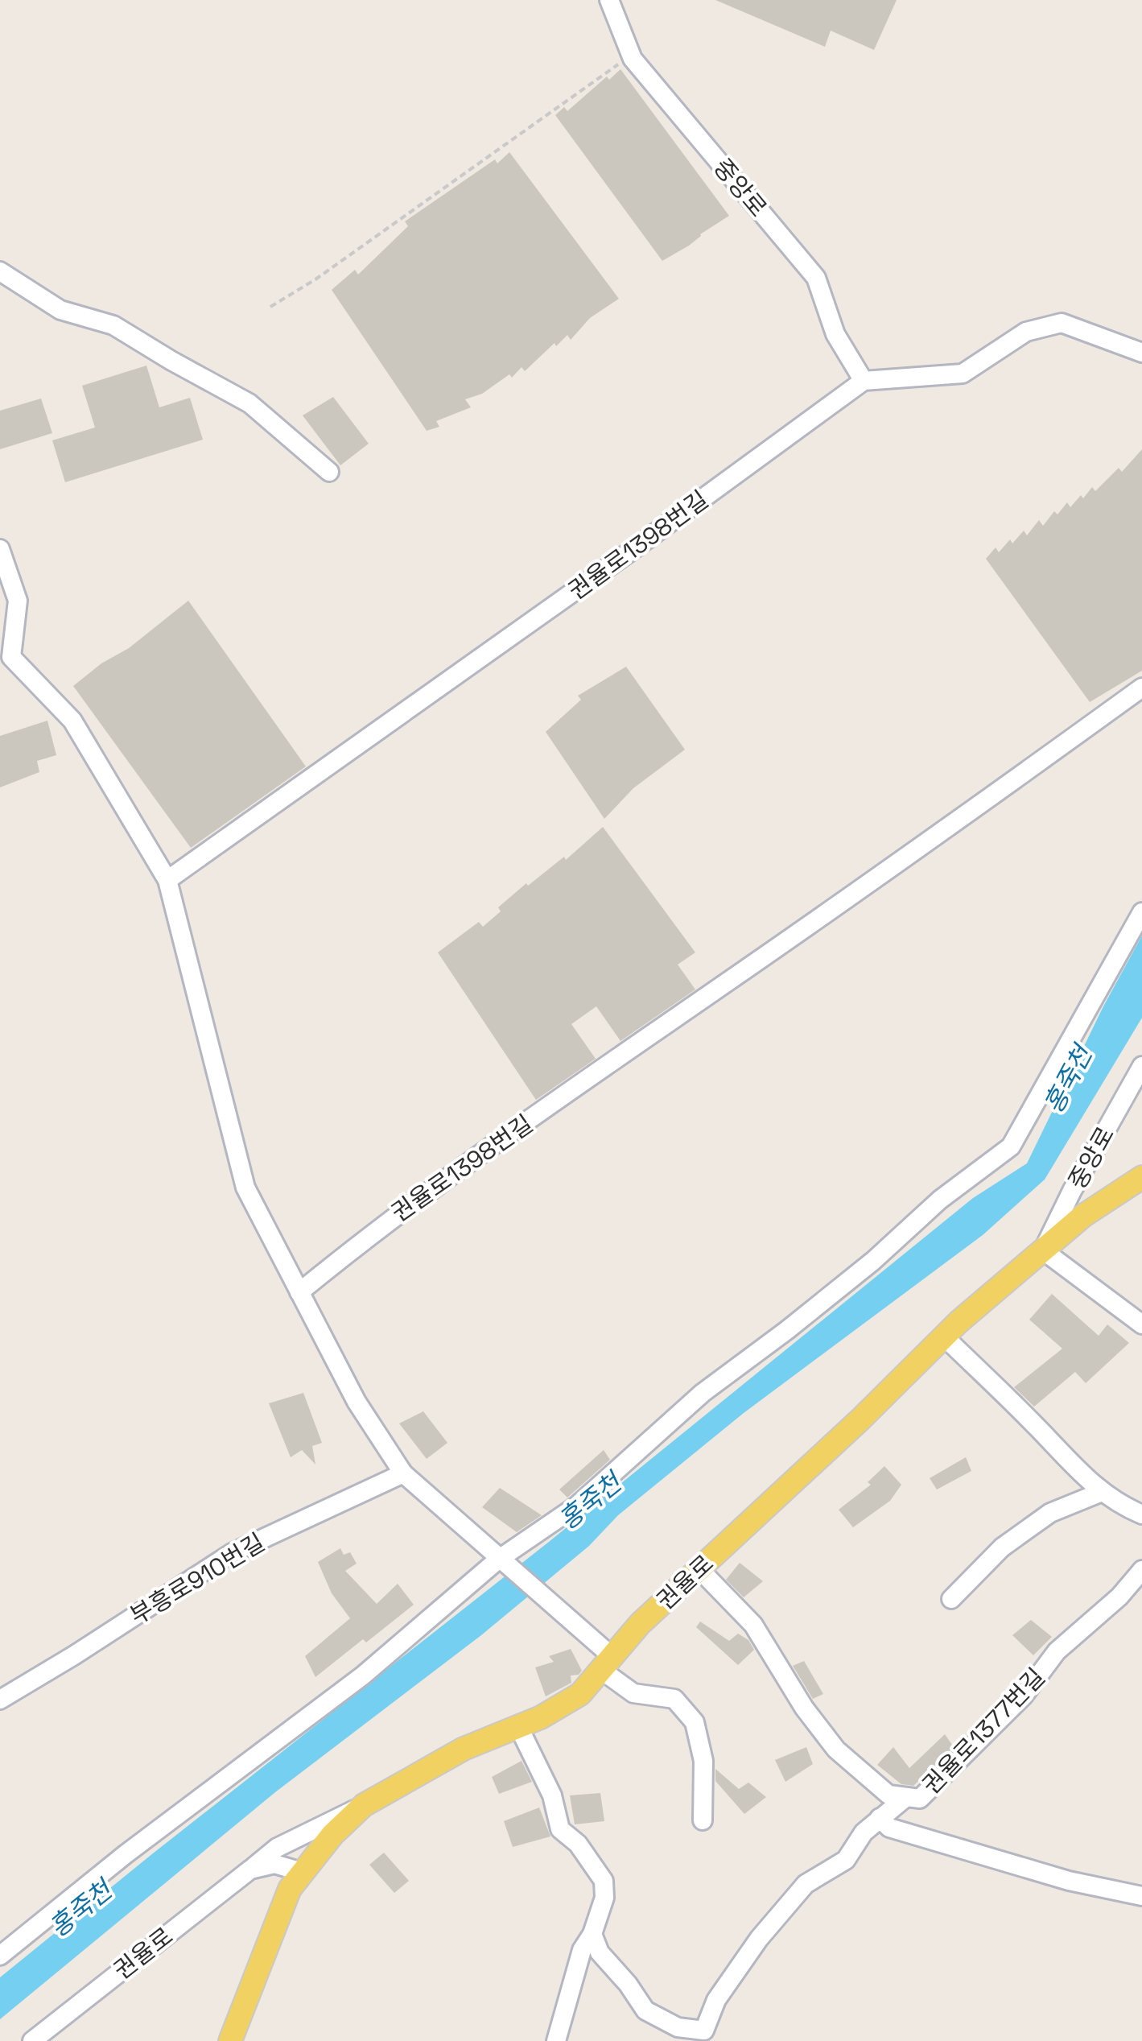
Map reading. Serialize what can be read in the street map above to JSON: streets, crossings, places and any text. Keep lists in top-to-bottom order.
{
  "streets": {
    "main road": ["권율로"],
    "street": [
      "중앙로",
      "권율로1398번길",
      "부흥로910번길",
      "권율로1377번길"
    ]
  },
  "crossings": [
    ["중앙로", "권율로1398번길"],
    ["중앙로", "권율로"],
    ["권율로", "권율로1377번길"]
  ],
  "water": ["홍죽천"]
}
